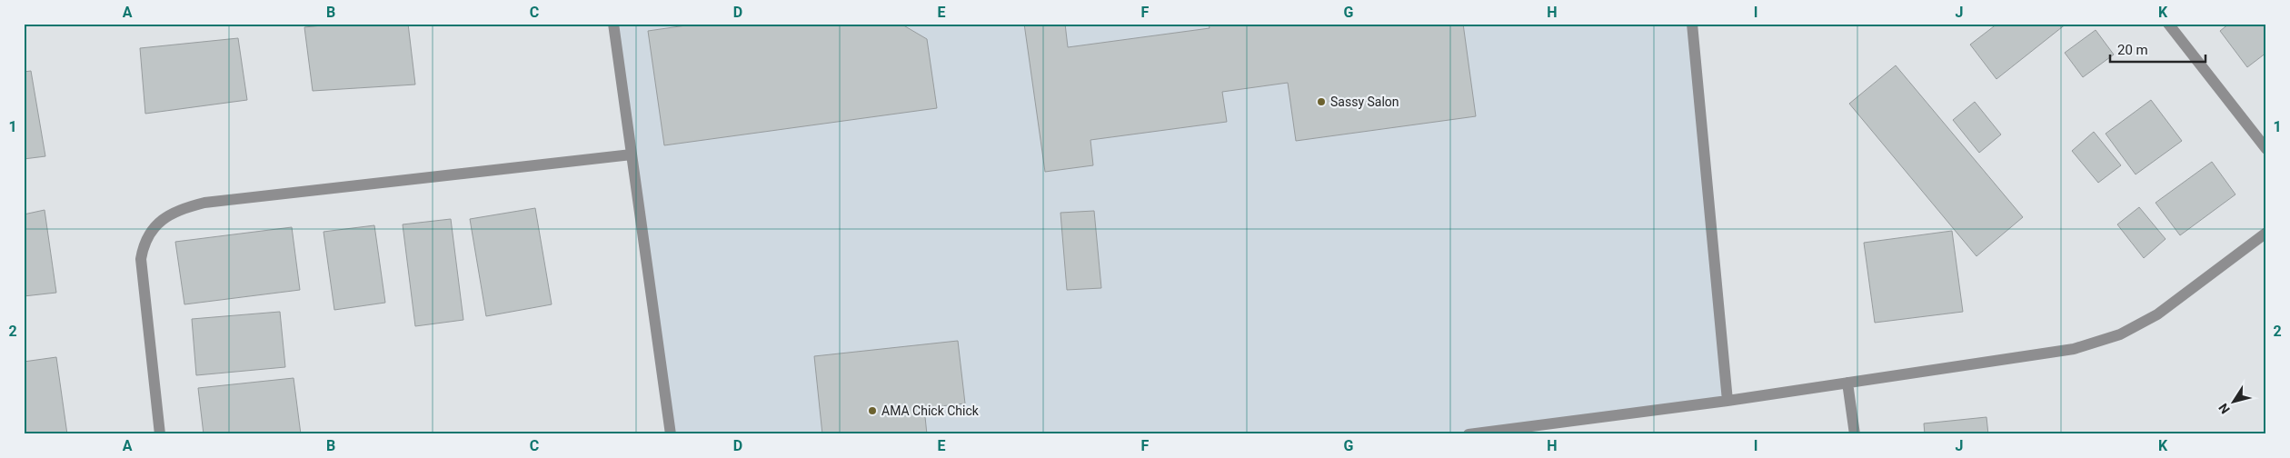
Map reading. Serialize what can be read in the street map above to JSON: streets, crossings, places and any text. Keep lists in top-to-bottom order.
{
  "places": ["Sassy Salon", "AMA Chick Chick"],
  "scale_bar": "20 m",
  "north": "bottom left",
  "grid": {
    "columns": [
      "A",
      "B",
      "C",
      "D",
      "E",
      "F",
      "G",
      "H",
      "I",
      "J",
      "K"
    ],
    "rows": ["1", "2"]
  }
}
